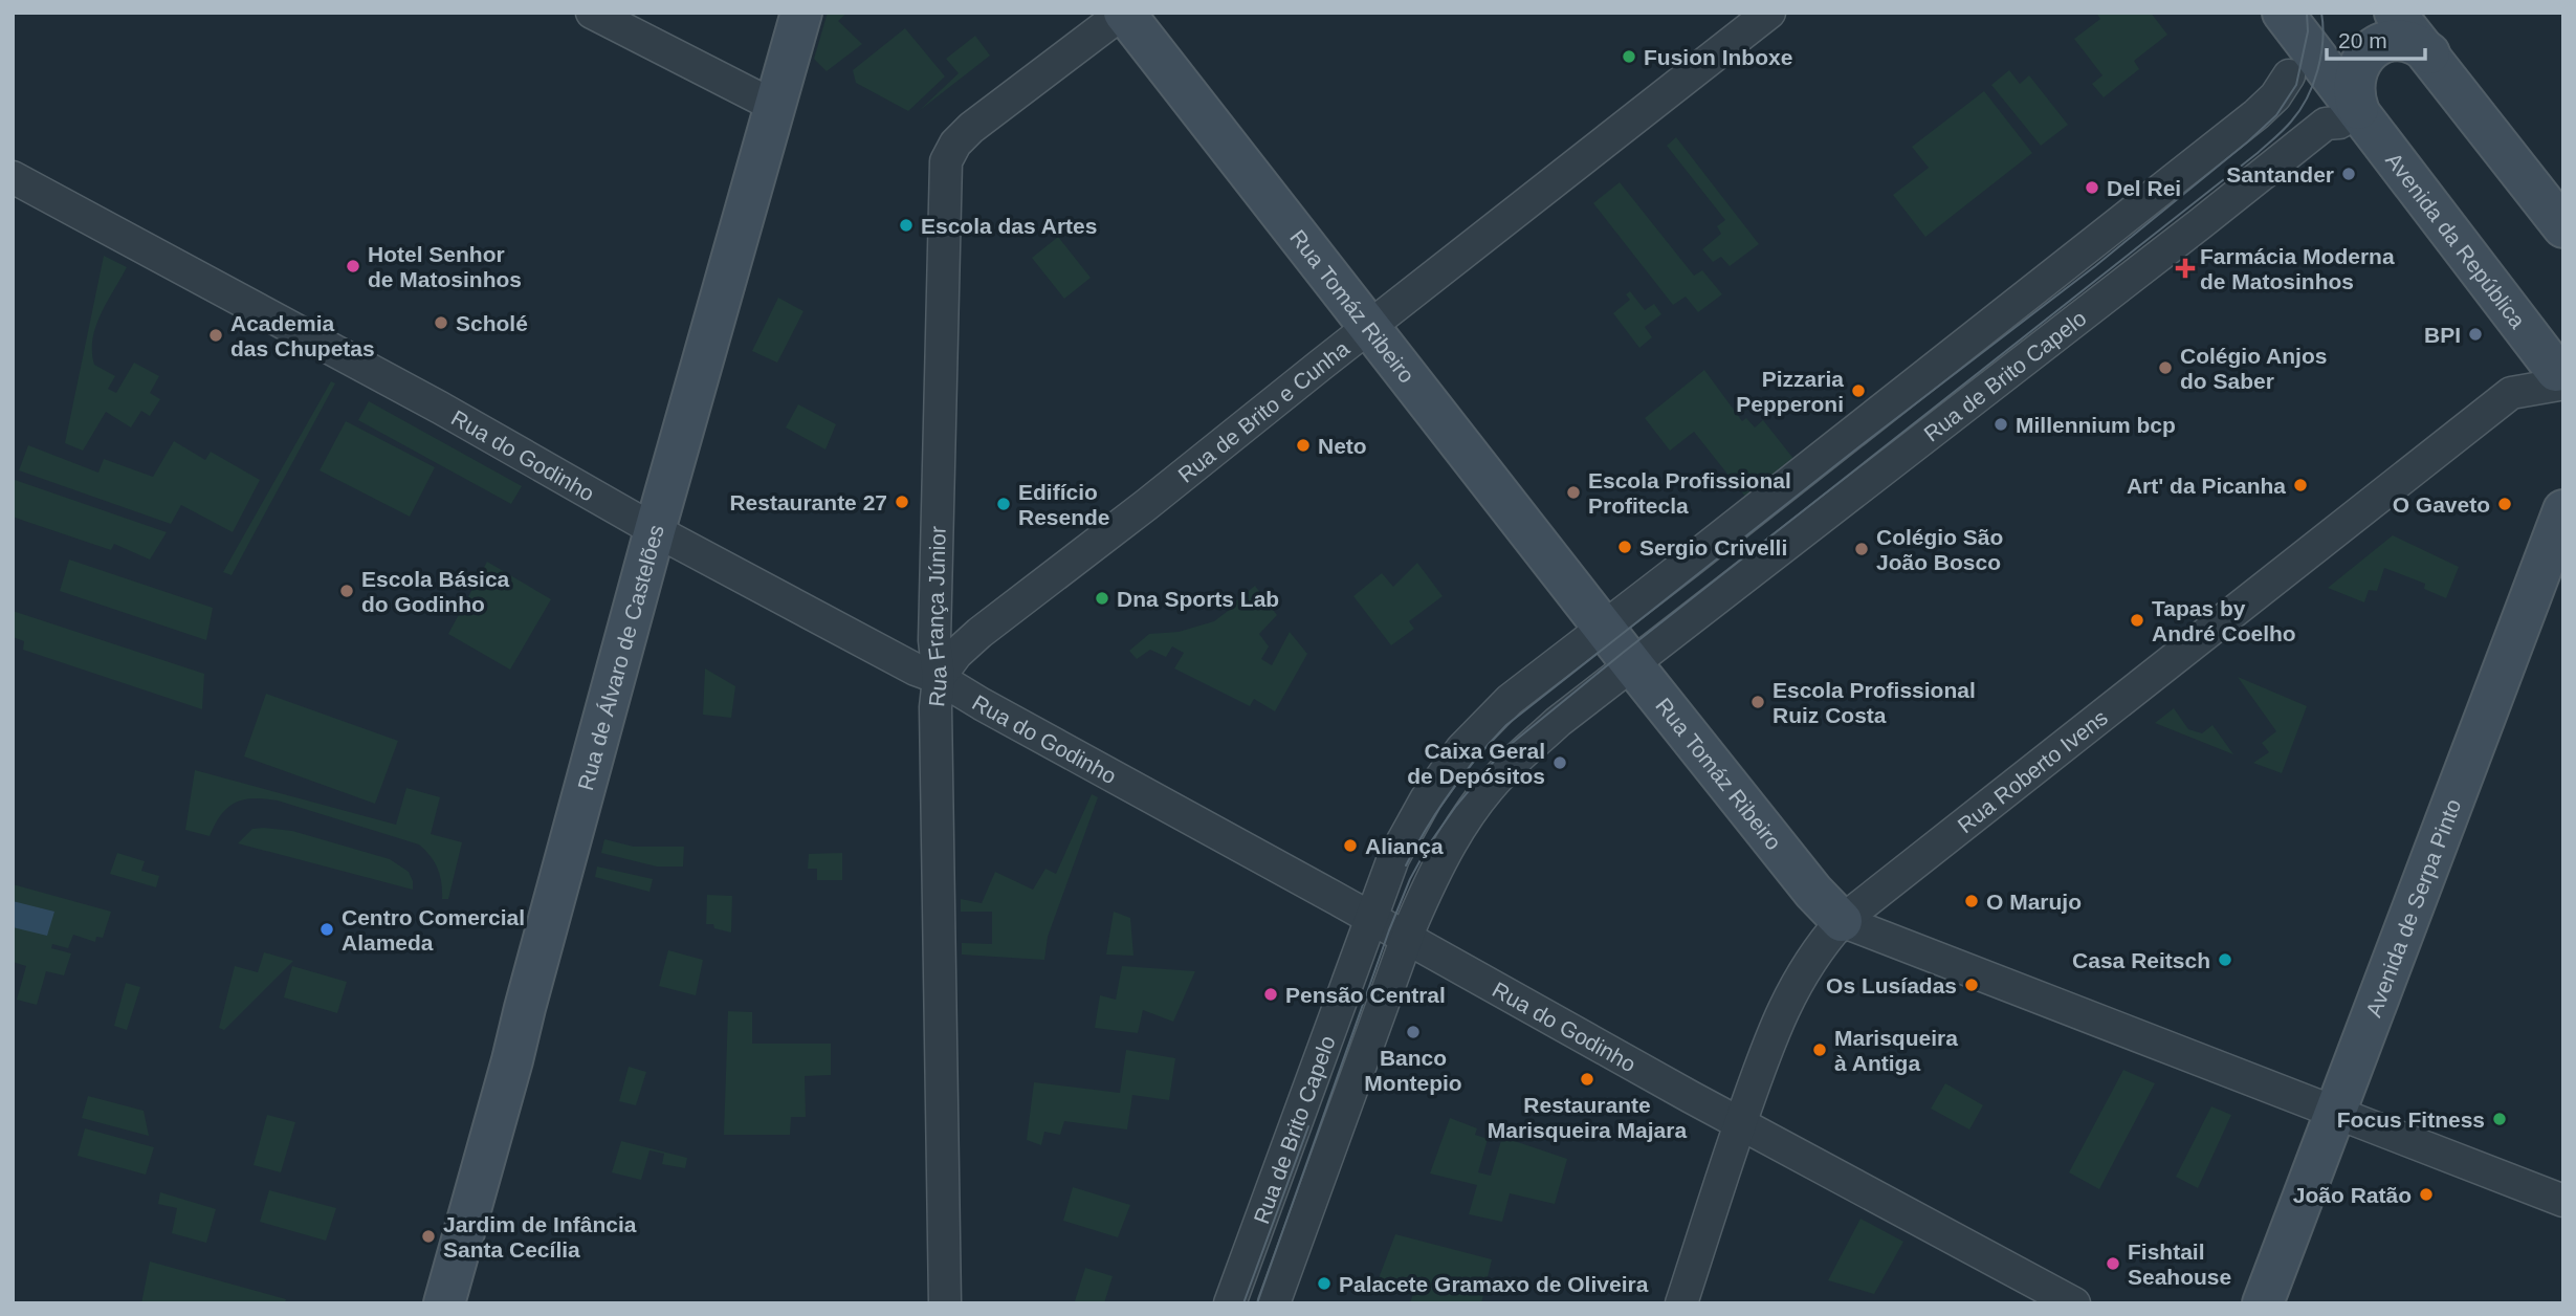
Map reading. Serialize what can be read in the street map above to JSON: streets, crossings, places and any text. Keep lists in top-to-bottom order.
{
  "streets": {
    "street": [
      "Avenida da República",
      "Rua Tomáz Ribeiro",
      "Rua de Brito Capelo",
      "Rua de Brito e Cunha",
      "Rua do Godinho",
      "Rua França Júnior",
      "Rua de Álvaro de Castelões",
      "Rua Roberto Ivens",
      "Avenida de Serpa Pinto"
    ]
  },
  "crossings": [
    ["Avenida da República", "Rua de Brito Capelo"],
    ["Avenida da República", "Rua Roberto Ivens"],
    ["Rua Tomáz Ribeiro", "Rua de Brito Capelo"],
    ["Rua Tomáz Ribeiro", "Rua de Brito e Cunha"],
    ["Rua Tomáz Ribeiro", "Rua França Júnior"],
    ["Rua Tomáz Ribeiro", "Rua Roberto Ivens"],
    ["Rua Tomáz Ribeiro", "Avenida de Serpa Pinto"],
    ["Rua de Brito Capelo", "Rua do Godinho"],
    ["Rua de Brito e Cunha", "Rua do Godinho"],
    ["Rua de Brito e Cunha", "Rua França Júnior"],
    ["Rua do Godinho", "Rua França Júnior"],
    ["Rua do Godinho", "Rua de Álvaro de Castelões"],
    ["Rua do Godinho", "Rua Roberto Ivens"]
  ],
  "places": {
    "other": [
      "Fusion Inboxe",
      "Santander",
      "Del Rei",
      "Escola das Artes",
      "Hotel Senhor de Matosinhos",
      "Scholé",
      "BPI",
      "Academia das Chupetas",
      "Colégio Anjos do Saber",
      "Pizzaria Pepperoni",
      "Millennium bcp",
      "Neto",
      "Art' da Picanha",
      "Escola Profissional Profitecla",
      "Restaurante 27",
      "Edifício Resende",
      "O Gaveto",
      "Sergio Crivelli",
      "Colégio São João Bosco",
      "Escola Básica do Godinho",
      "Dna Sports Lab",
      "Tapas by André Coelho",
      "Escola Profissional Ruiz Costa",
      "Caixa Geral de Depósitos",
      "Aliança",
      "O Marujo",
      "Centro Comercial Alameda",
      "Casa Reitsch",
      "Os Lusíadas",
      "Pensão Central",
      "Banco Montepio",
      "Marisqueira à Antiga",
      "Restaurante Marisqueira Majara",
      "Focus Fitness",
      "João Ratão",
      "Jardim de Infância Santa Cecília",
      "Fishtail Seahouse",
      "Palacete Gramaxo de Oliveira"
    ],
    "health": ["Farmácia Moderna de Matosinhos"]
  },
  "scale_bar": "20 m"
}
